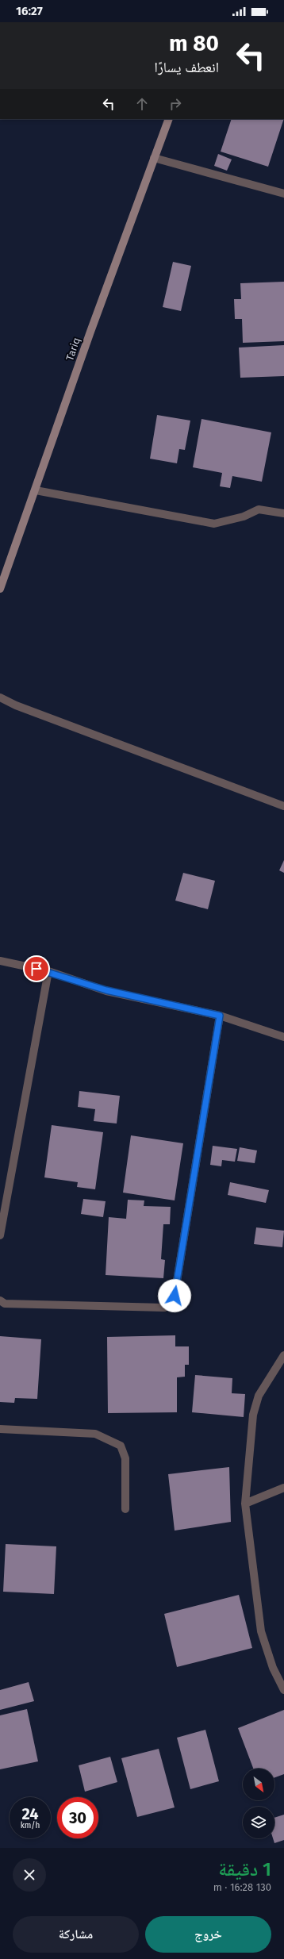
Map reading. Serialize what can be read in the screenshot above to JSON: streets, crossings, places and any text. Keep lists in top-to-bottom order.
{
  "streets": {
    "main road": ["Tariq"]
  },
  "north": "bottom right",
  "page": {
    "status": "16:27",
    "turn": ["80 m", "انعطف يسارًا"],
    "speed": "24 km/h",
    "limit": "30",
    "heading": ["1 دقيقة", "130 m · 16:28"],
    "buttons": ["خروج", "مشاركة"]
  }
}
